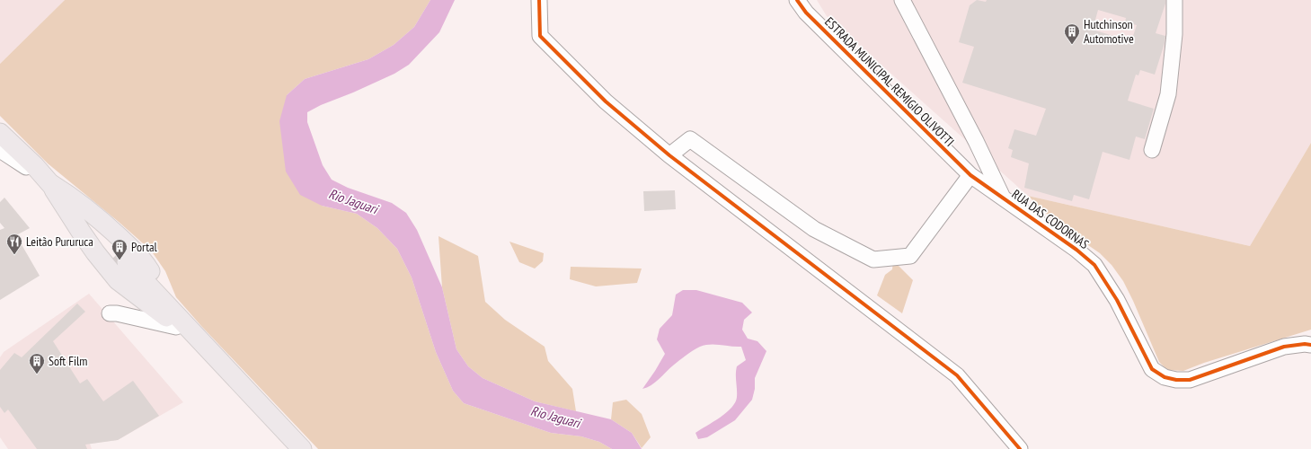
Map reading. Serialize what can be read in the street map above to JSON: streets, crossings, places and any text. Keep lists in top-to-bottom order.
{
  "streets": {
    "street": ["ESTRADA MUNICIPAL REMIGIO OLIVOTTI", "RUA DAS CODORNAS"]
  },
  "crossings": [
    ["ESTRADA MUNICIPAL REMIGIO OLIVOTTI", "RUA DAS CODORNAS"]
  ],
  "water": ["Rio Jaguari"],
  "places": {
    "building": ["Hutchinson Automotive", "Portal", "Soft Film"],
    "restaurant": ["Leitão Pururuca"]
  }
}
